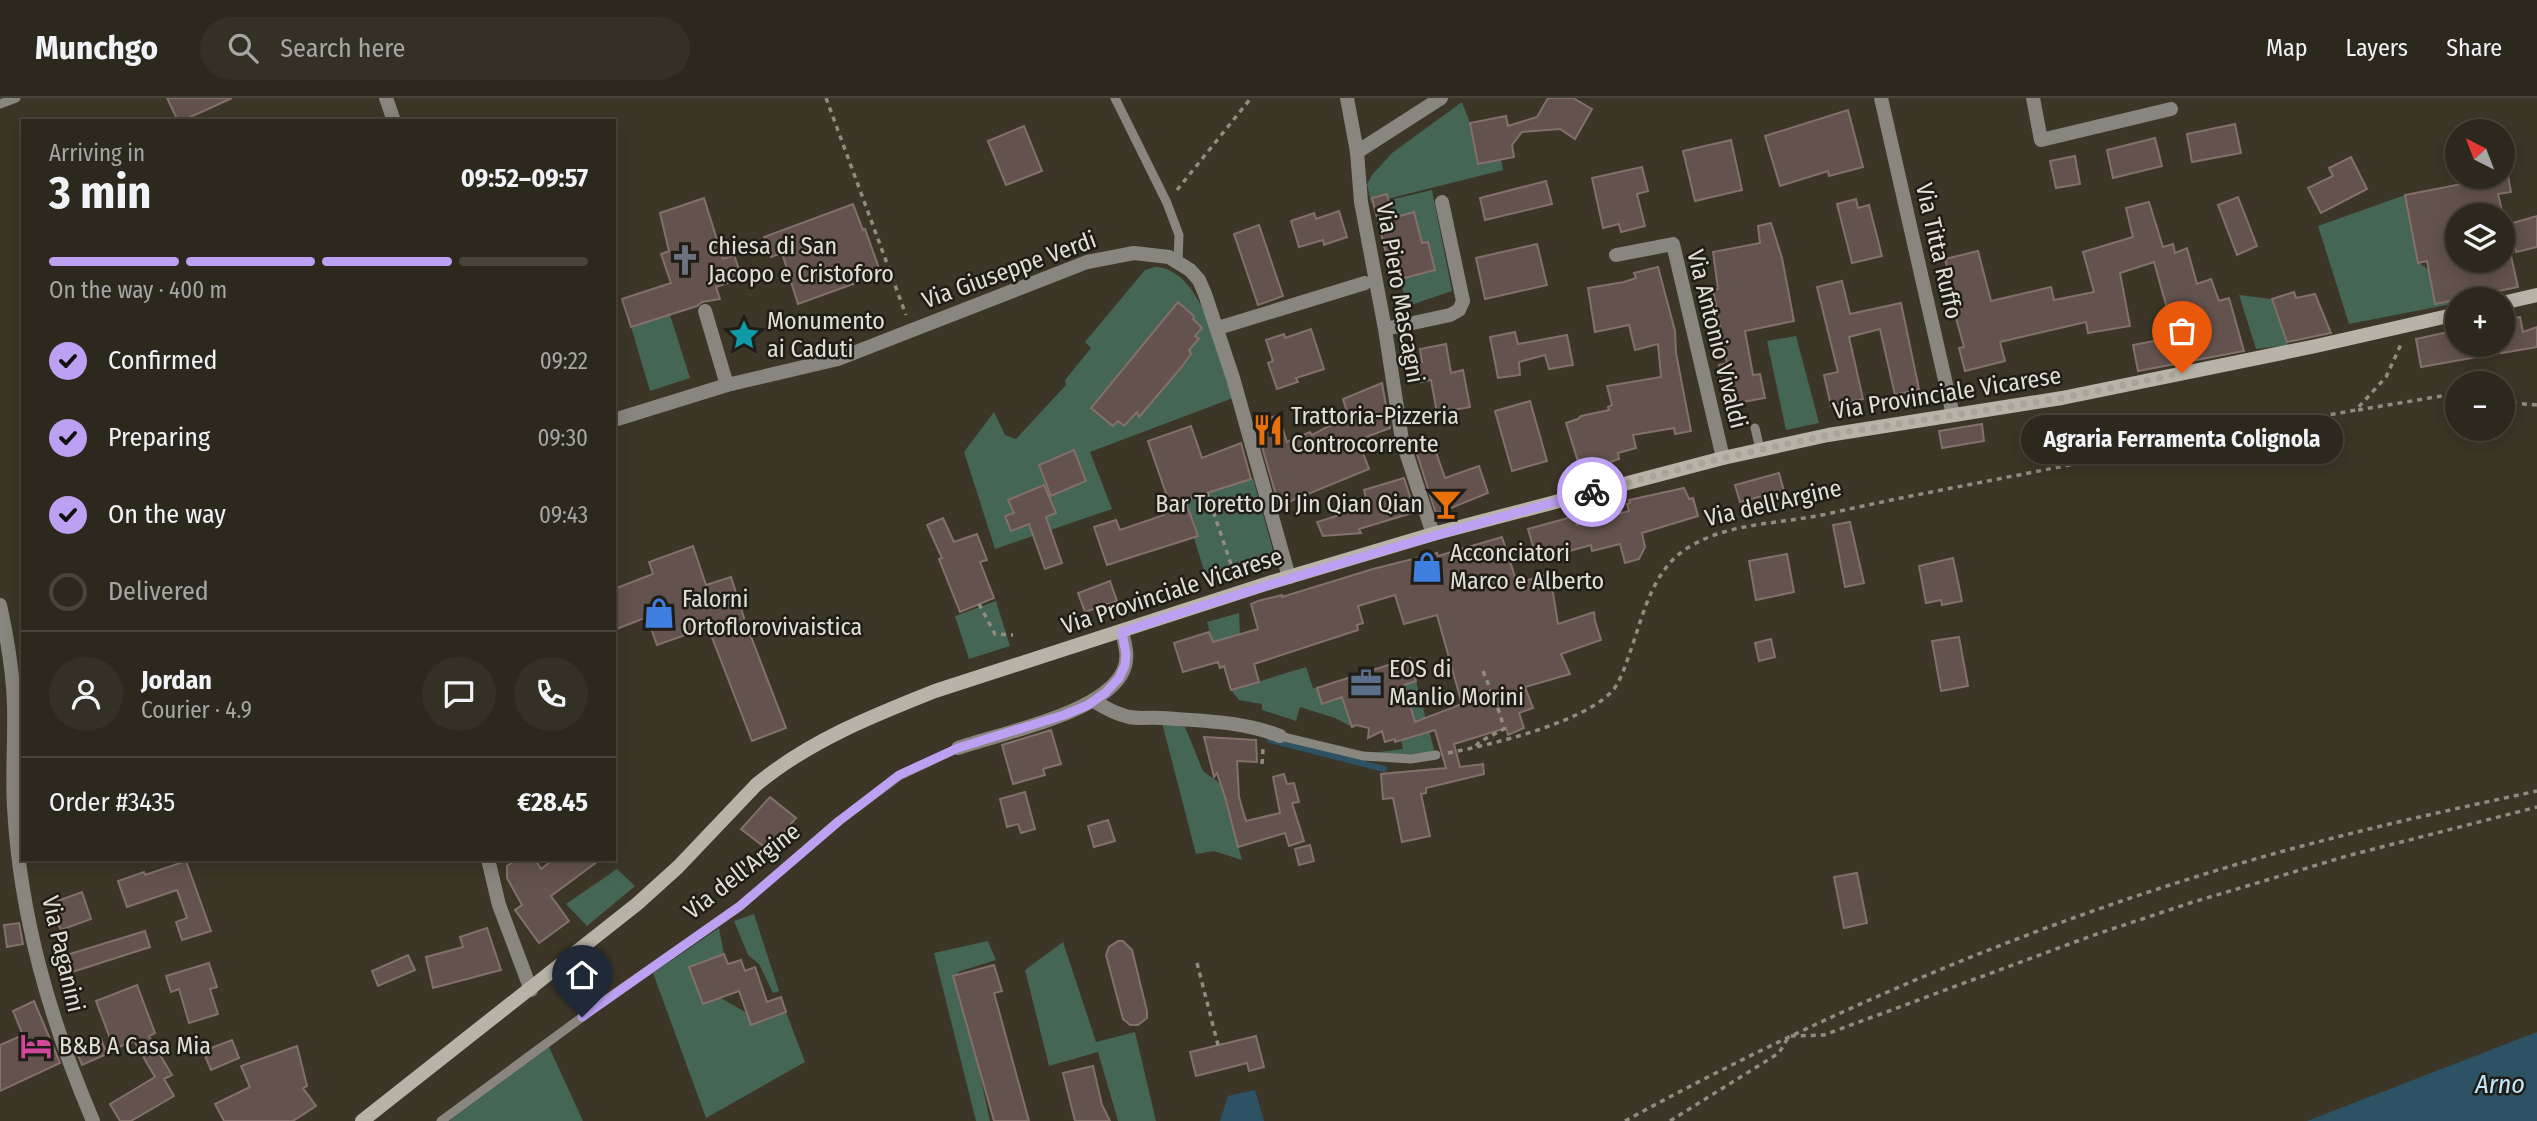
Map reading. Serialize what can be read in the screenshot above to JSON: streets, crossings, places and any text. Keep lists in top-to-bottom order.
{
  "streets": {
    "main road": ["Via Provinciale Vicarese"],
    "street": [
      "Via Titta Ruffo",
      "Via Giuseppe Verdi",
      "Via Piero Mascagni",
      "Via Antonio Vivaldi",
      "Via dell'Argine",
      "Via Paganini"
    ]
  },
  "crossings": [
    ["Via Titta Ruffo", "Via Provinciale Vicarese"],
    ["Via Piero Mascagni", "Via Provinciale Vicarese"],
    ["Via Antonio Vivaldi", "Via Provinciale Vicarese"],
    ["Via Provinciale Vicarese", "Via dell'Argine"]
  ],
  "water": ["Arno"],
  "places": {
    "church": ["chiesa di San Jacopo e Cristoforo"],
    "place": ["Monumento ai Caduti"],
    "other": ["Agraria Ferramenta Colignola"],
    "restaurant": ["Trattoria-Pizzeria Controcorrente"],
    "bar": ["Bar Toretto Di Jin Qian Qian"],
    "shop": ["Acconciatori Marco e Alberto", "Falorni Ortoflorovivaistica"],
    "office": ["EOS di Manlio Morini"],
    "hotel": ["B&B A Casa Mia"]
  },
  "north": "top left",
  "page": {
    "header": "Munchgo",
    "search": "Search here",
    "nav": ["Map", "Layers", "Share"],
    "map_buttons": ["+", "−"],
    "heading": ["3 min", "Arriving in", "09:52–09:57"],
    "panel": [
      "Jordan",
      "Courier · 4.9",
      "Order #3435",
      "€28.45"
    ],
    "bar": "On the way · 400 m",
    "list": [
      ["Confirmed", "09:22"],
      ["Preparing", "09:30"],
      ["On the way", "09:43"],
      "Delivered"
    ],
    "bubble": "Agraria Ferramenta Colignola"
  }
}
